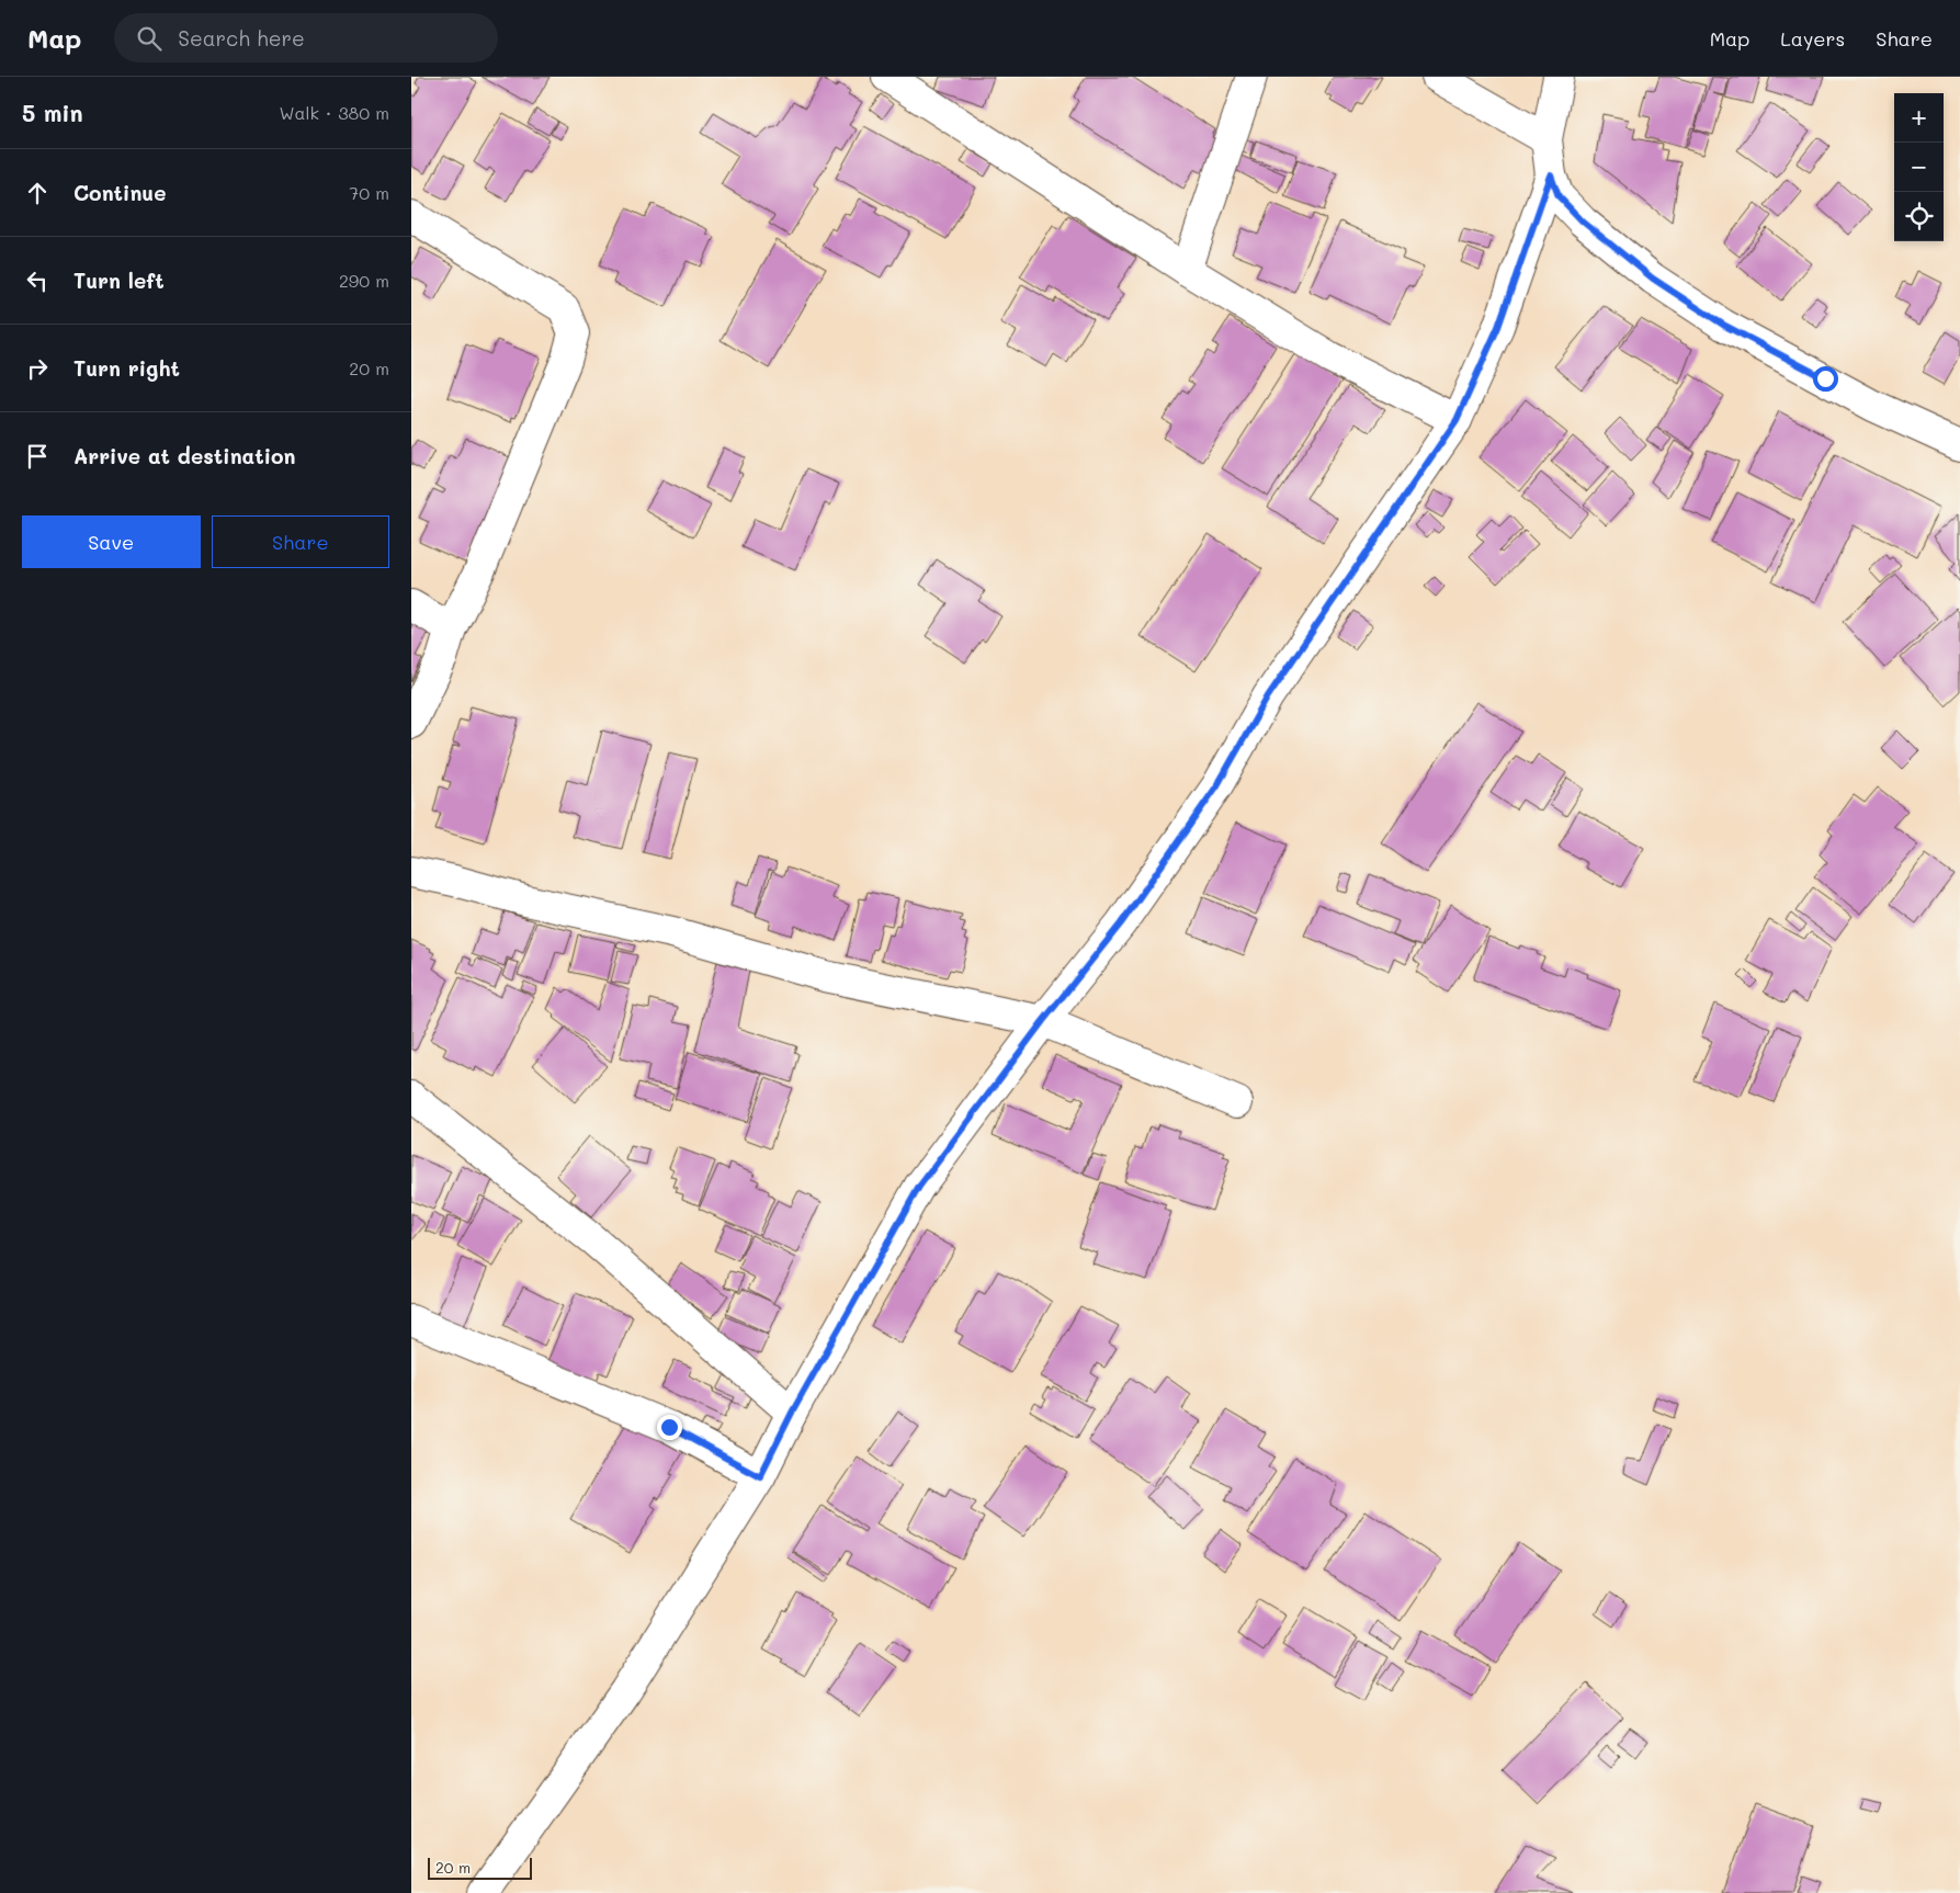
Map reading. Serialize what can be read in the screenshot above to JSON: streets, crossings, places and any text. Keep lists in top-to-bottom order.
{
  "scale_bar": "20 m",
  "page": {
    "header": "Map",
    "search": "Search here",
    "nav": ["Map", "Layers", "Share"],
    "heading": ["5 min", "Walk · 380 m"],
    "map_buttons": ["+", "−"],
    "list": [
      ["Continue", "70 m"],
      ["Turn left", "290 m"],
      ["Turn right", "20 m"],
      "Arrive at destination"
    ],
    "buttons": ["Save", "Share"],
    "scale": "20 m"
  }
}
